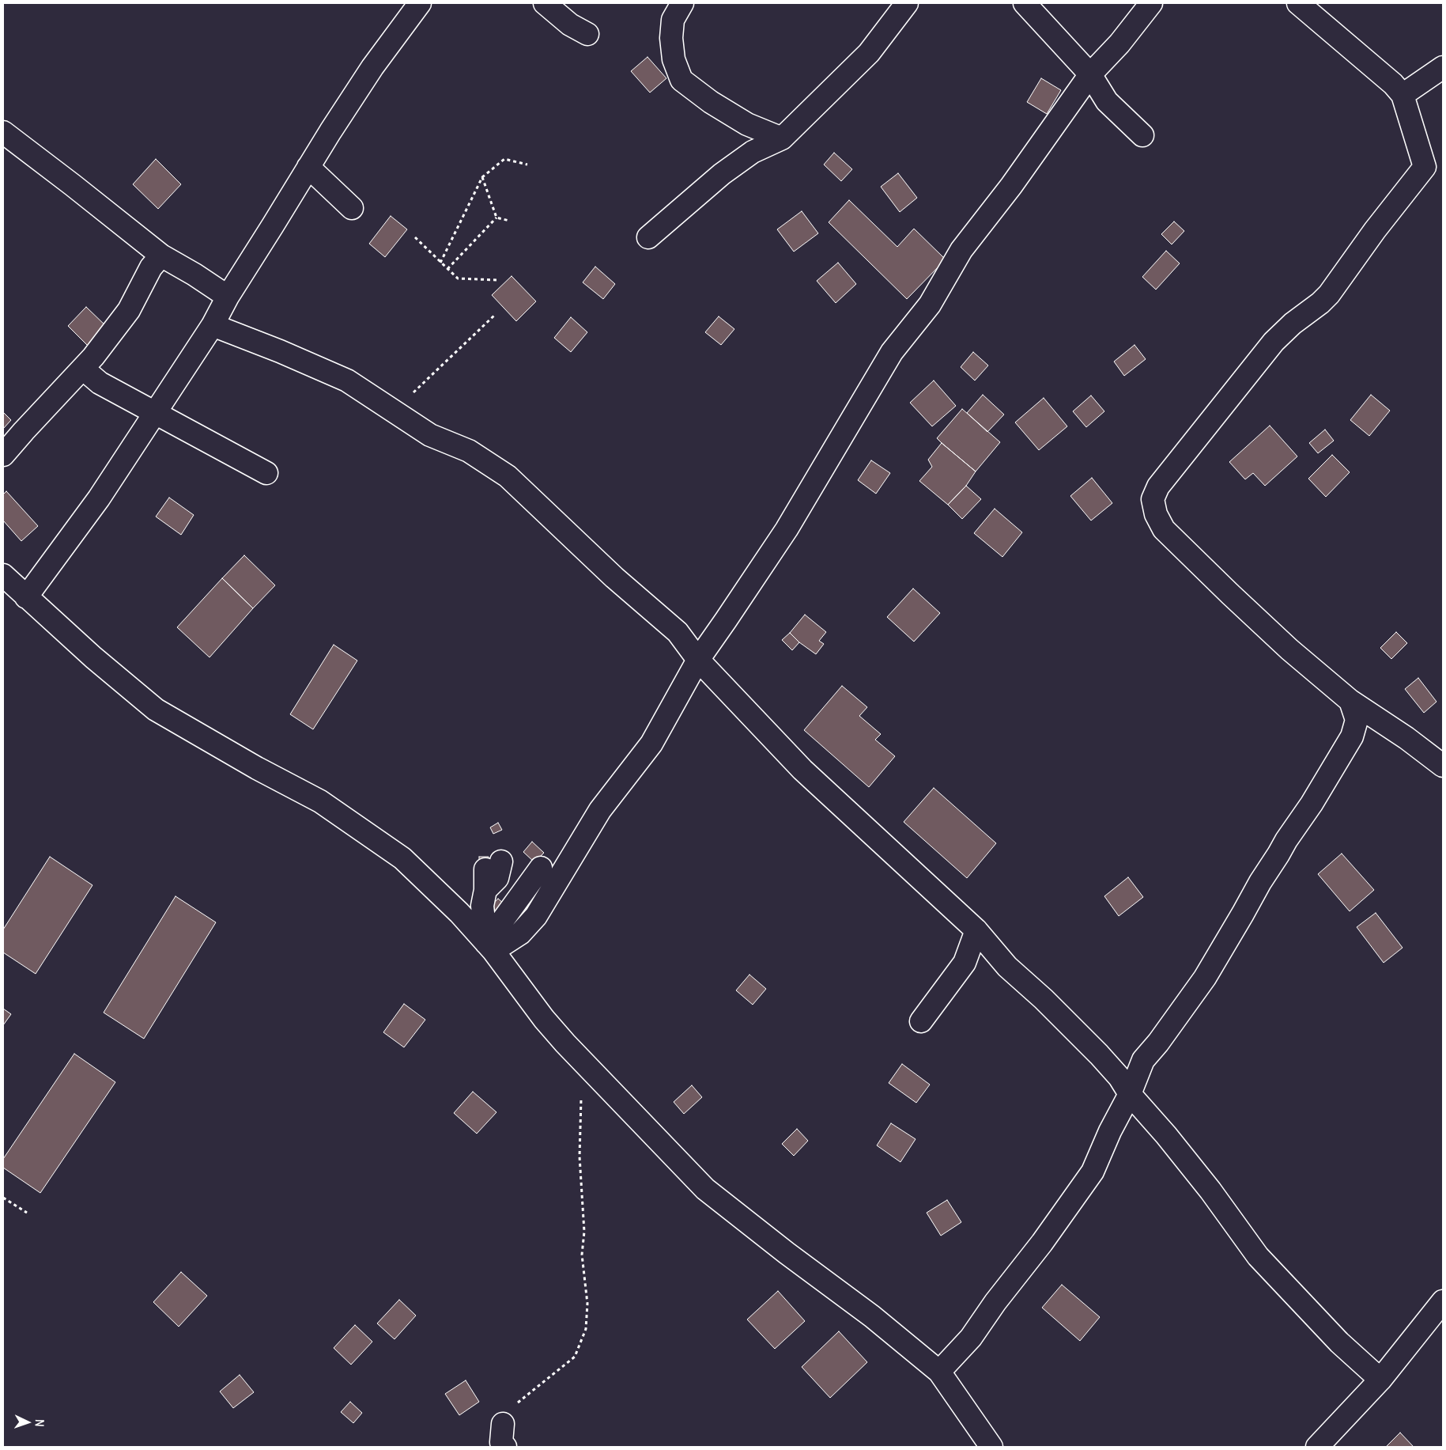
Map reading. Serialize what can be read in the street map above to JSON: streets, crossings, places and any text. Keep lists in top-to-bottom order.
{
  "north": "right"
}
